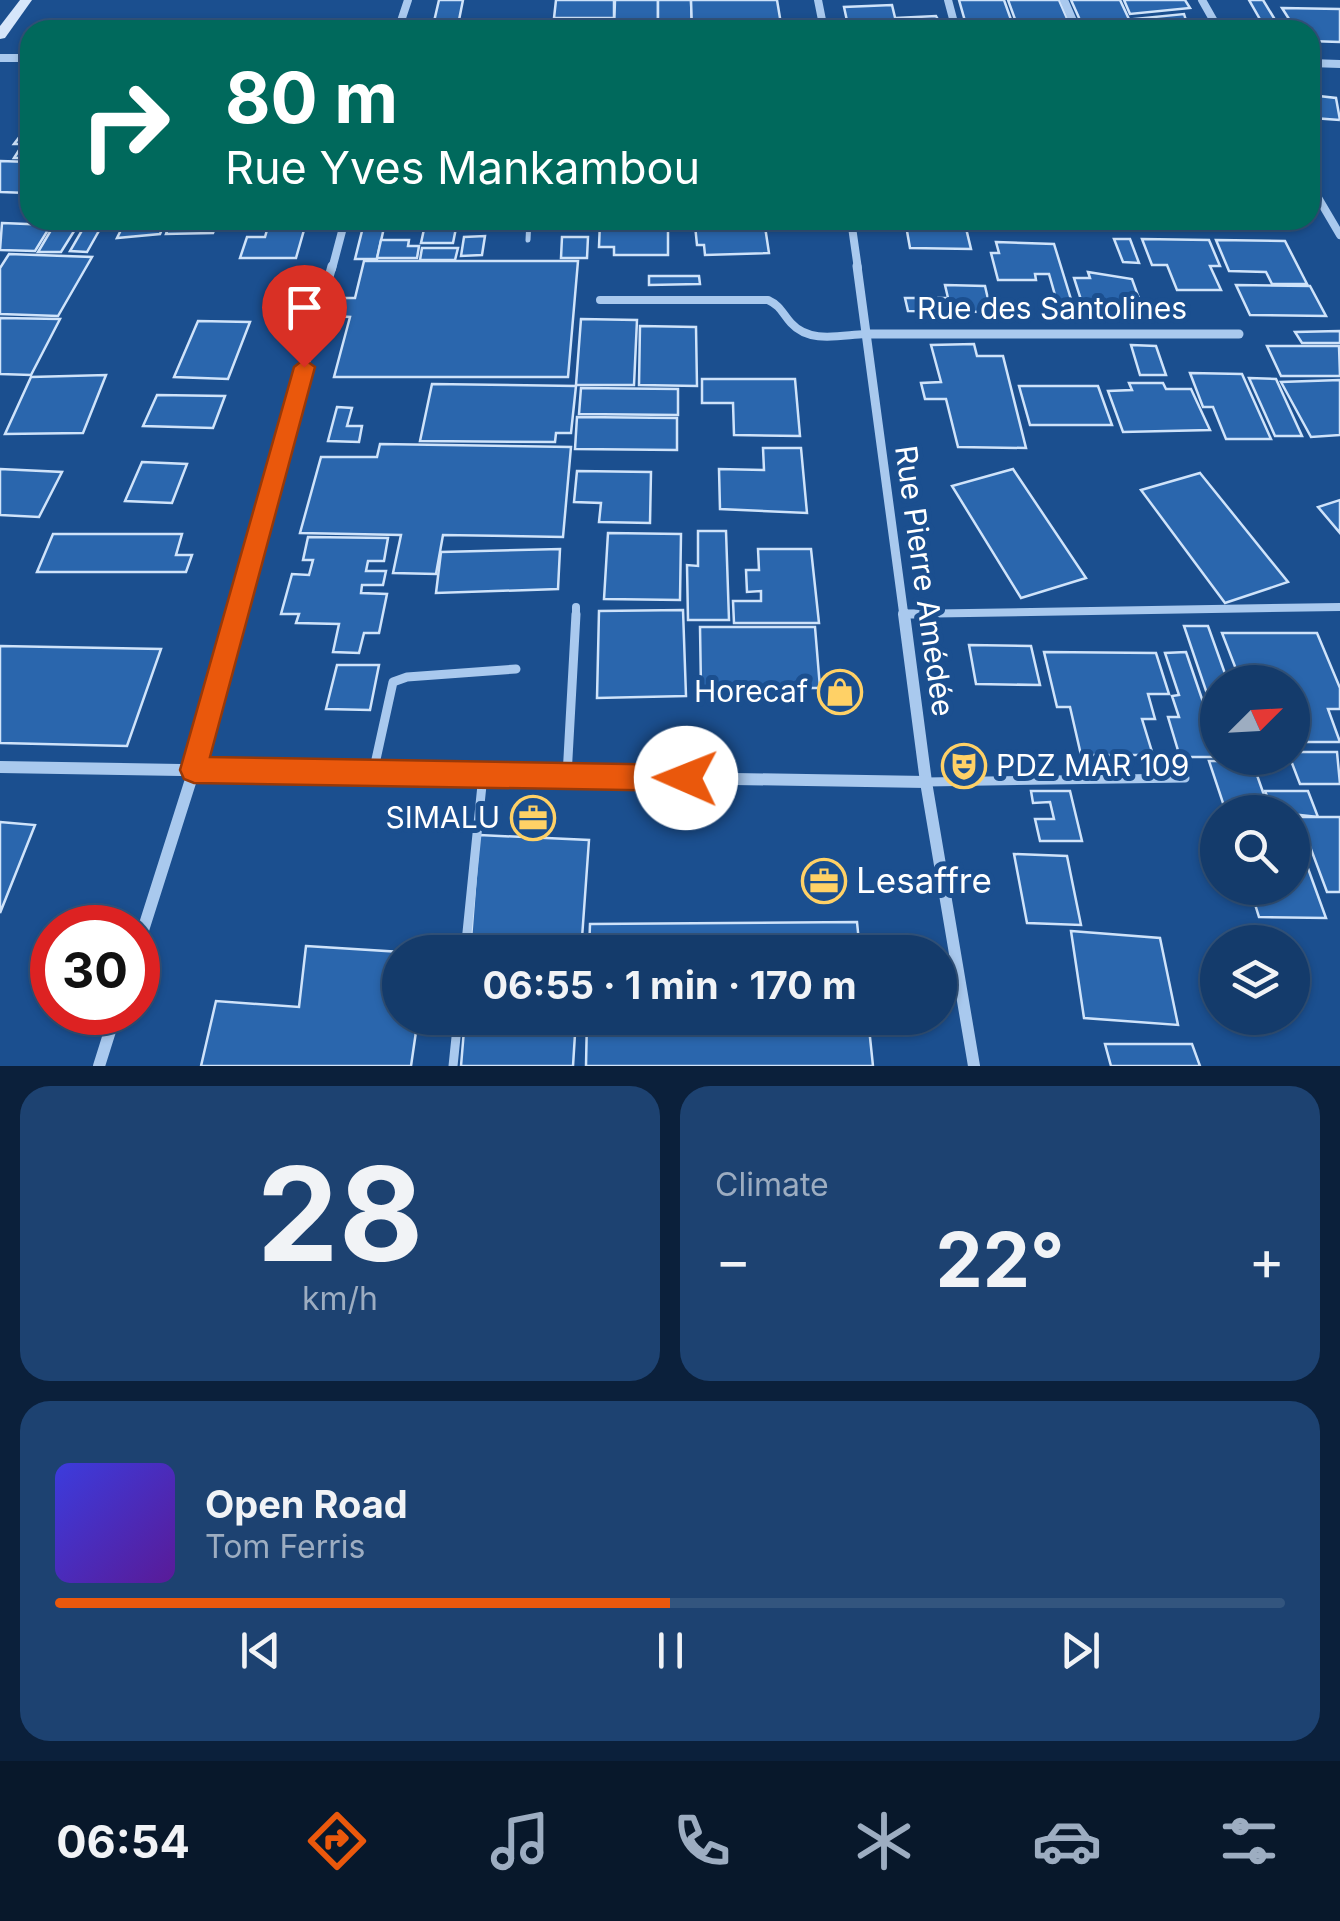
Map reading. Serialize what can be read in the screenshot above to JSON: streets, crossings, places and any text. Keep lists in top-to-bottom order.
{
  "streets": {
    "street": ["Rue des Santolines", "Rue Pierre Amédée"]
  },
  "crossings": [
    ["Rue des Santolines", "Rue Pierre Amédée"]
  ],
  "places": {
    "shop": ["Horecaf"],
    "theatre": ["PDZ MAR 109"],
    "office": ["SIMALU", "Lesaffre"]
  },
  "north": "top right",
  "page": {
    "turn": ["80 m", "Rue Yves Mankambou"],
    "limit": "30",
    "trip": "06:55 · 1 min · 170 m",
    "tile": [
      ["28", "km/h"],
      "Climate"
    ],
    "heat": ["−", "22°", "+"],
    "song": ["Open Road", "Tom Ferris"],
    "tabs": "06:54"
  }
}
